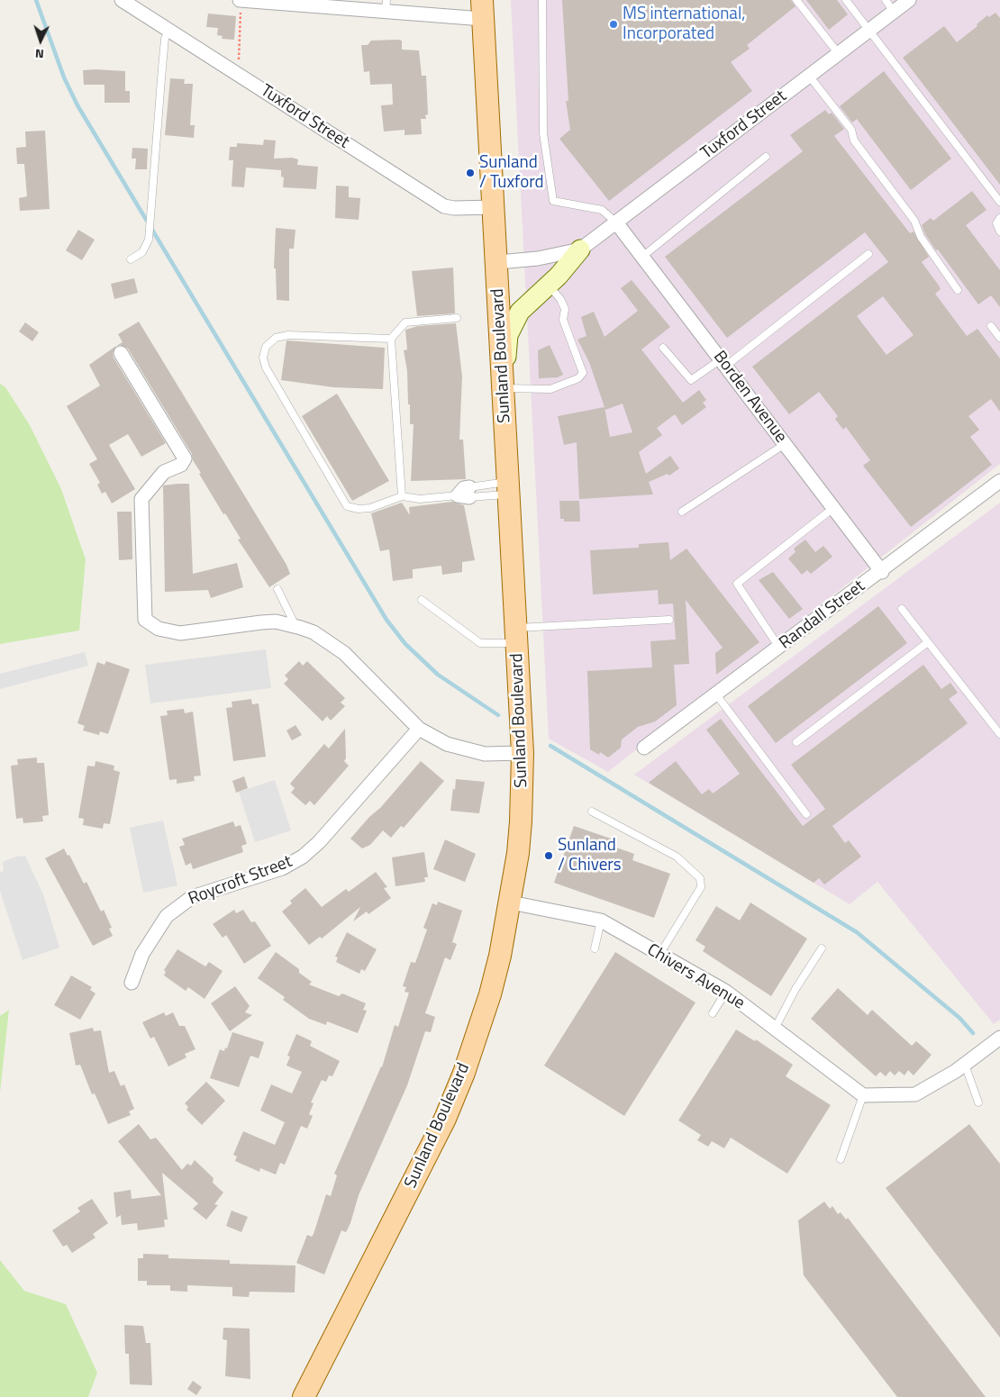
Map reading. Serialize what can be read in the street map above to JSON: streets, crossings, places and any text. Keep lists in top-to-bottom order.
{
  "streets": {
    "main road": ["Sunland Boulevard"],
    "street": [
      "Tuxford Street",
      "Borden Avenue",
      "Randall Street",
      "Roycroft Street",
      "Chivers Avenue"
    ]
  },
  "crossings": [
    ["Tuxford Street", "Sunland Boulevard"],
    ["Tuxford Street", "Borden Avenue"],
    ["Sunland Boulevard", "Chivers Avenue"],
    ["Borden Avenue", "Randall Street"]
  ],
  "places": ["MS international, Incorporated", "Sunland / Tuxford", "Sunland / Chivers"],
  "north": "bottom"
}
